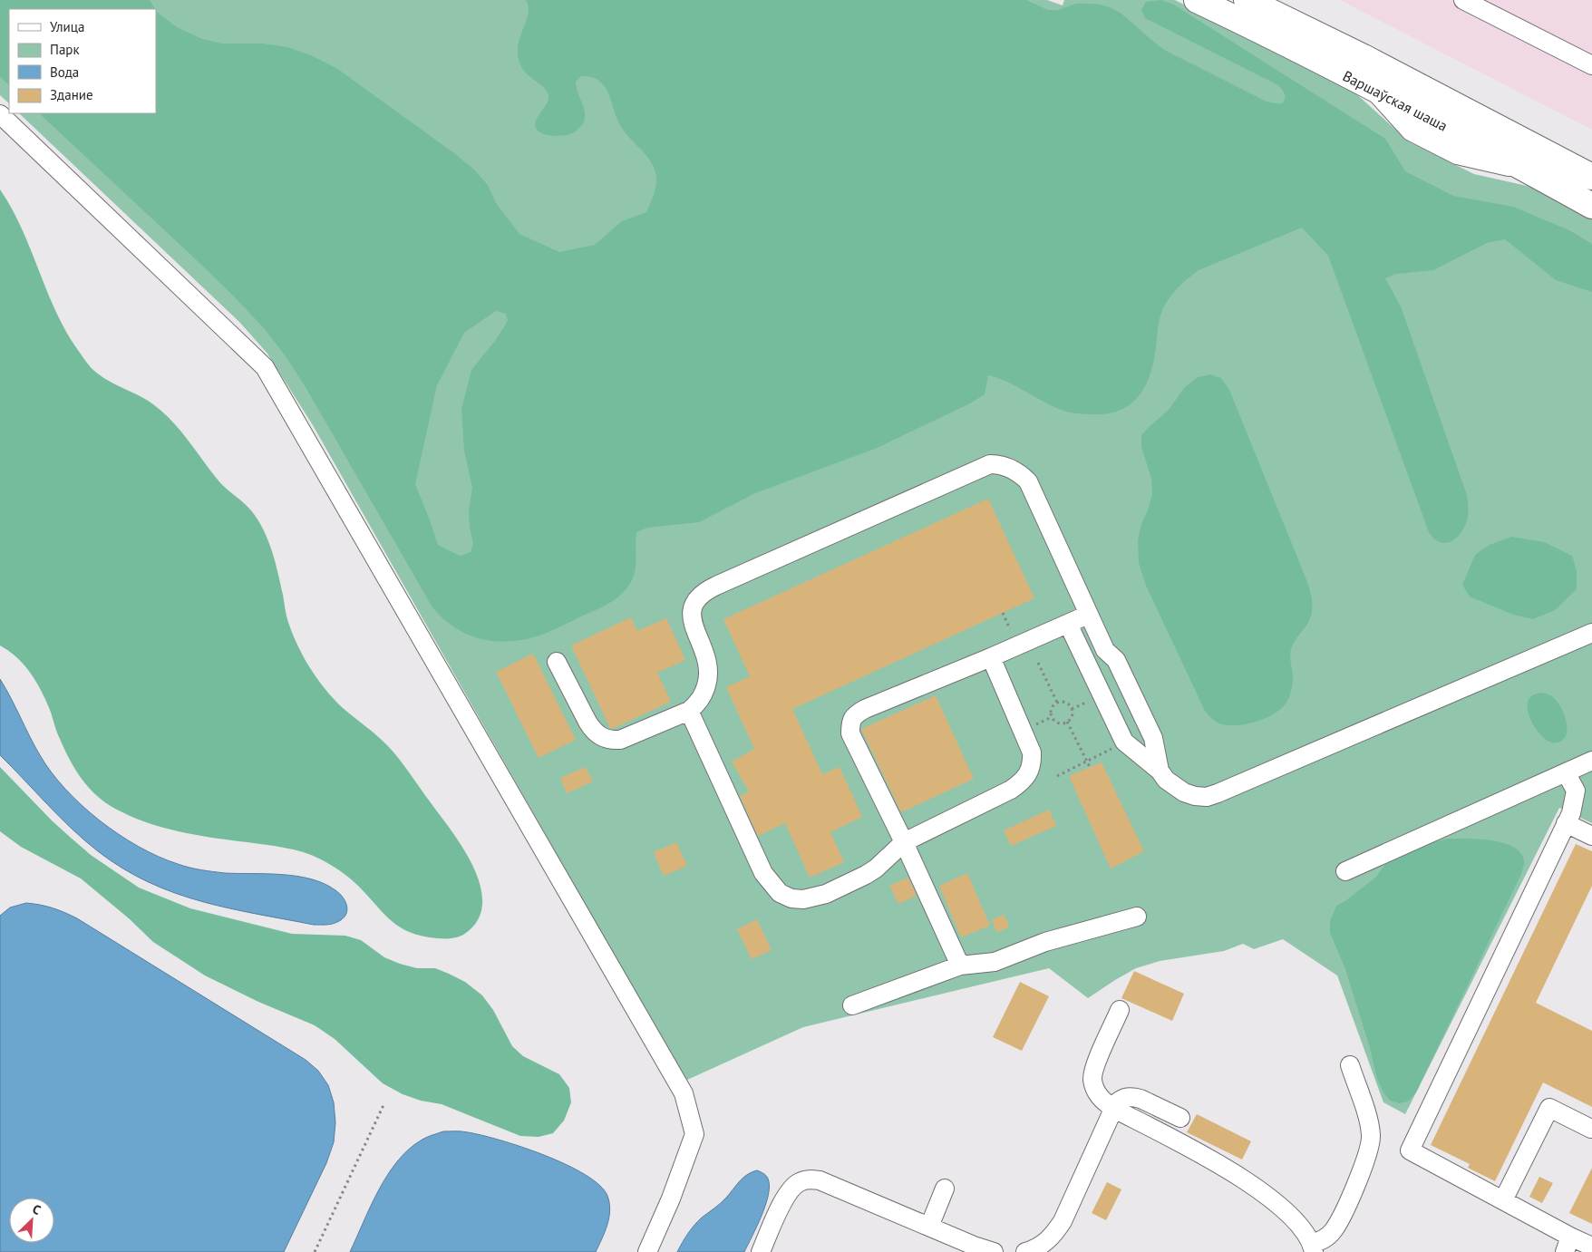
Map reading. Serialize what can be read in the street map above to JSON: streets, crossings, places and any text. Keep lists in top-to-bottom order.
{
  "streets": {
    "highway": ["Варшаўская шаша"]
  },
  "legend": [
    "Улица",
    "Парк",
    "Вода",
    "Здание"
  ],
  "north": "top right"
}
